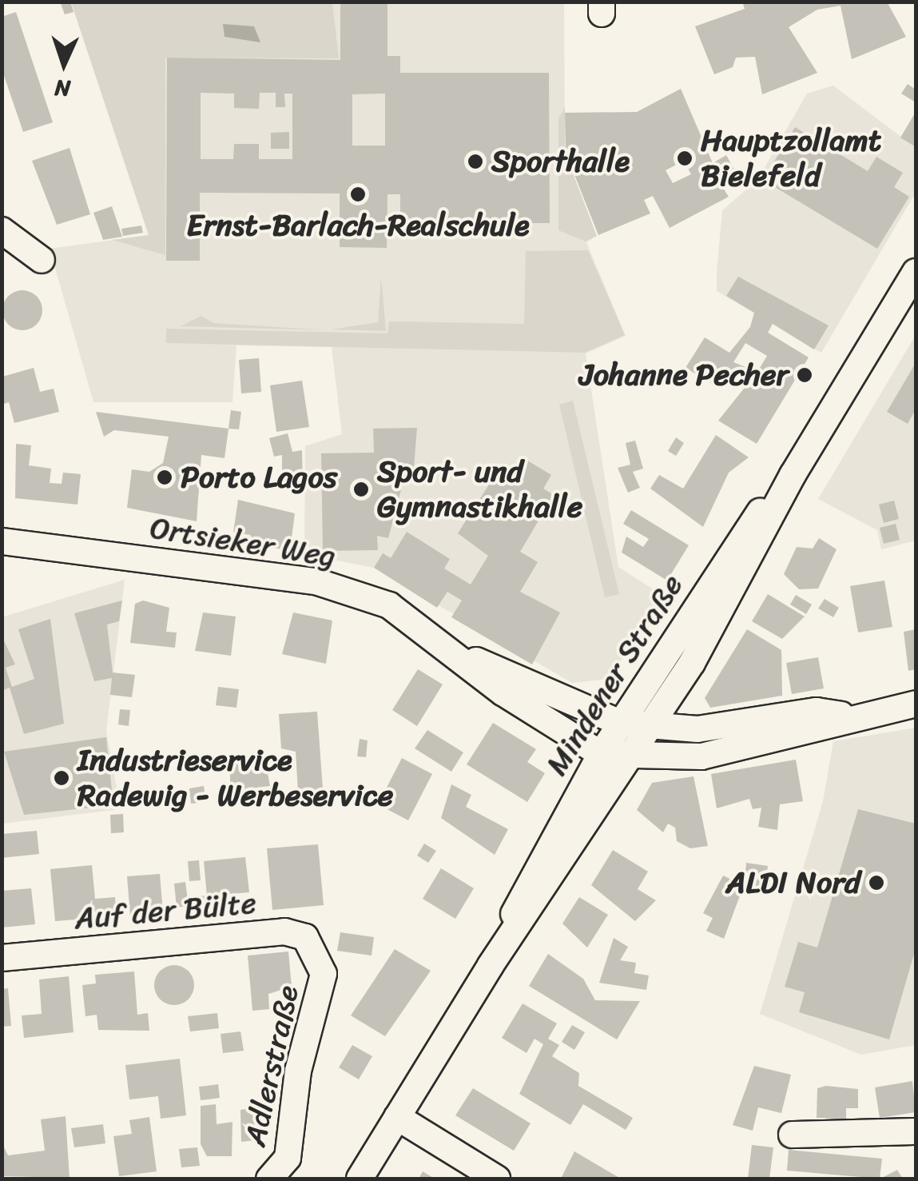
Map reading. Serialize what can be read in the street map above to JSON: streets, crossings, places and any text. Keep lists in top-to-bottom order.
{
  "streets": {
    "street": [
      "Ortsieker Weg",
      "Mindener Straße",
      "Auf der Bülte",
      "Adlerstraße"
    ]
  },
  "crossings": [
    ["Ortsieker Weg", "Mindener Straße"],
    ["Auf der Bülte", "Adlerstraße"]
  ],
  "places": [
    "Hauptzollamt Bielefeld",
    "Sporthalle",
    "Ernst-Barlach-Realschule",
    "Johanne Pecher",
    "Porto Lagos",
    "Sport- und Gymnastikhalle",
    "Industrieservice Radewig - Werbeservice",
    "ALDI Nord"
  ],
  "north": "bottom"
}
